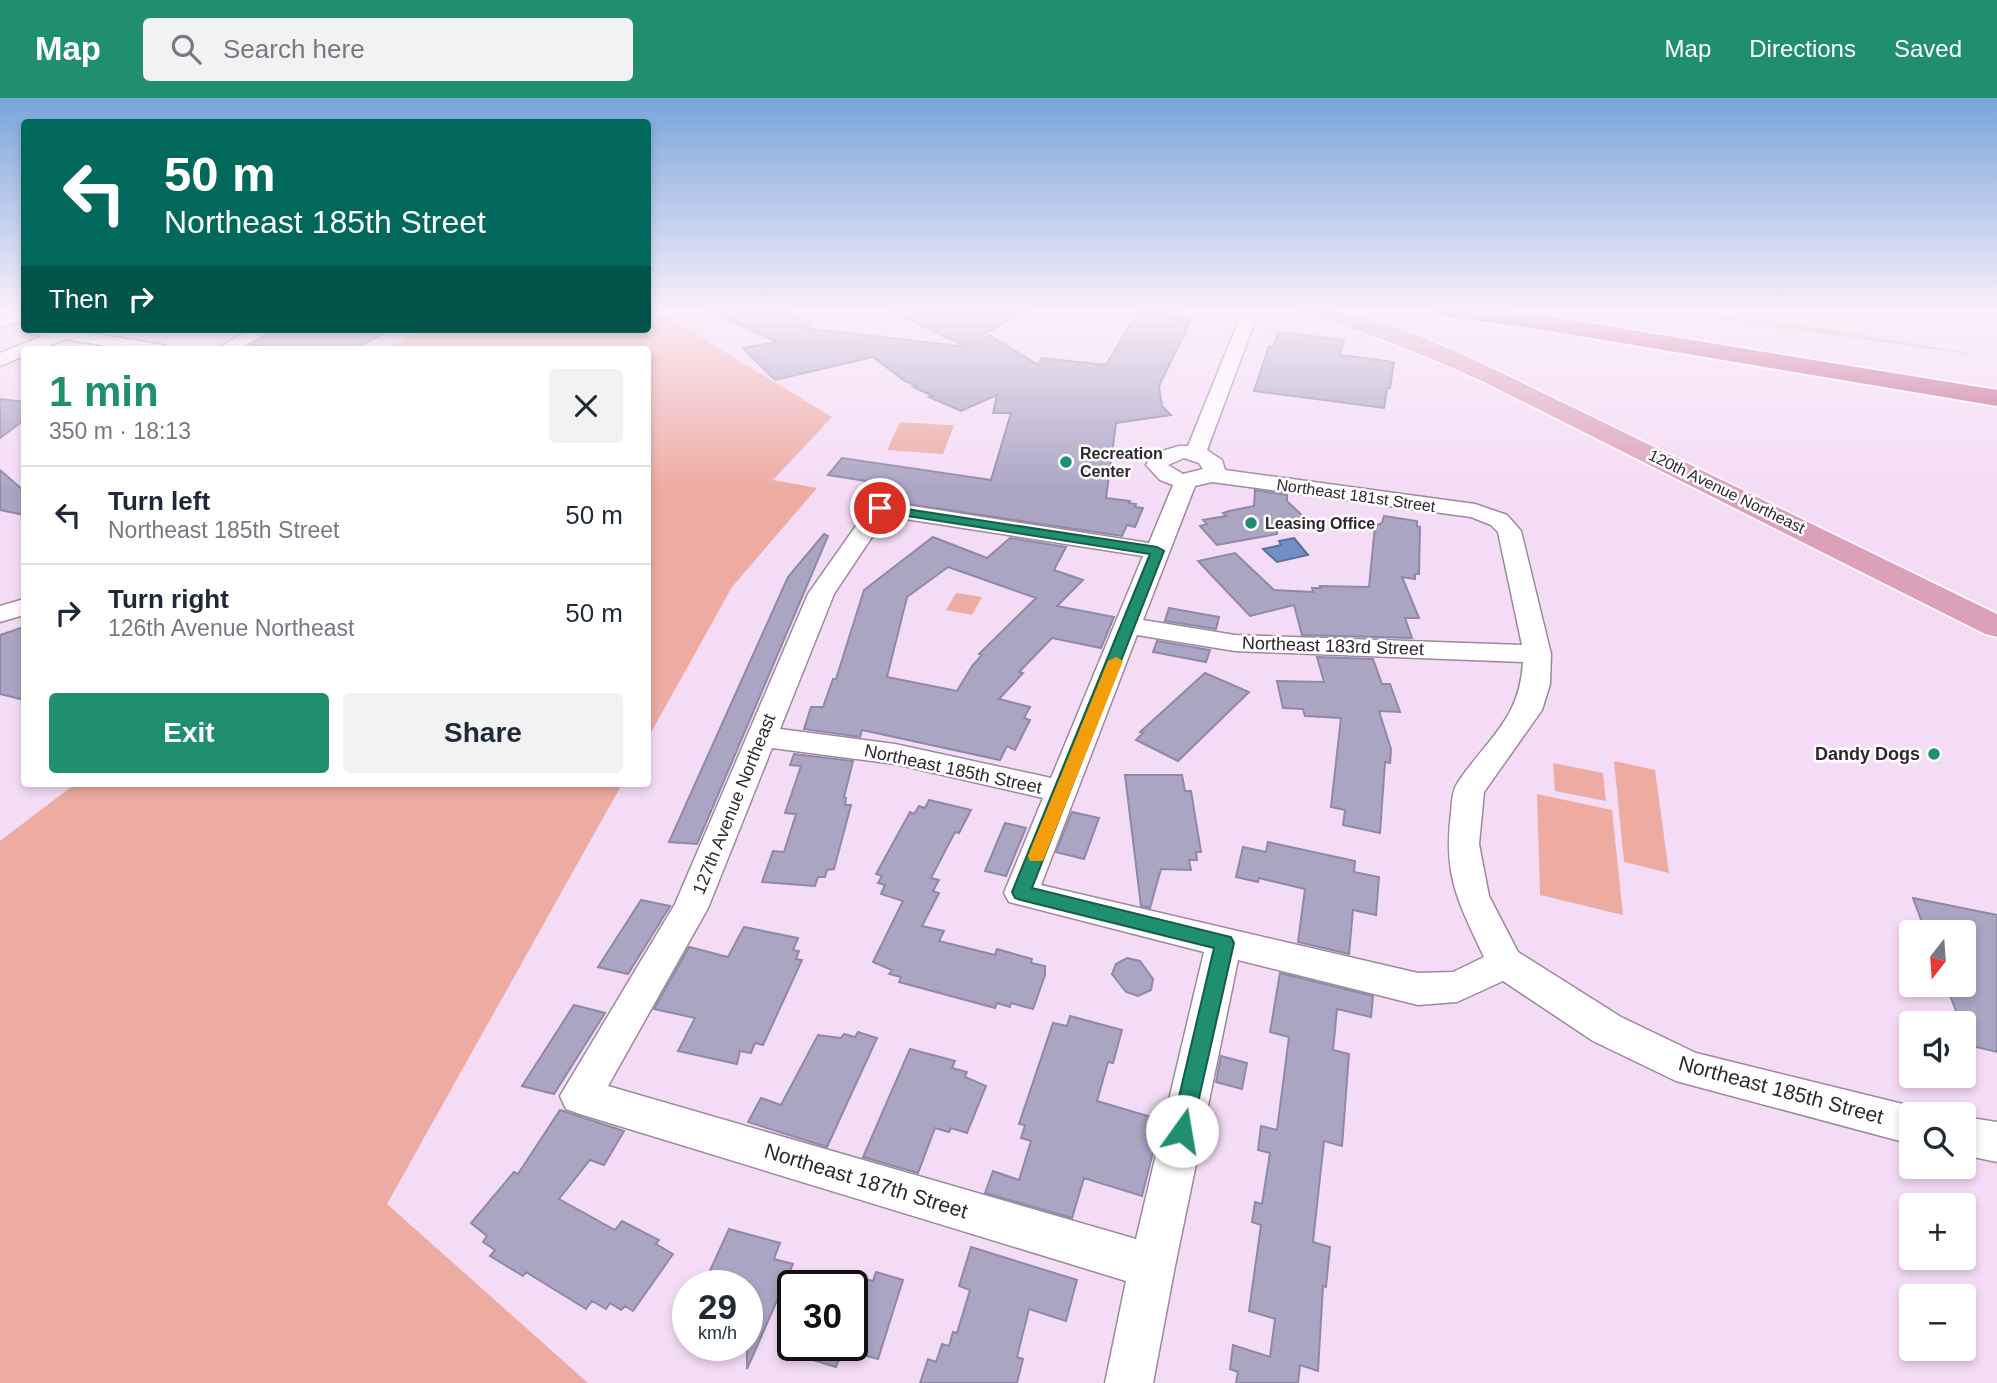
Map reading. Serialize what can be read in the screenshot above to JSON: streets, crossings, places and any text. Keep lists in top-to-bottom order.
{
  "streets": {
    "main road": ["120th Avenue Northeast"],
    "street": [
      "Northeast 181st Street",
      "Northeast 183rd Street",
      "Northeast 185th Street",
      "127th Avenue Northeast",
      "Northeast 187th Street"
    ]
  },
  "crossings": [
    ["Northeast 181st Street", "Northeast 183rd Street"],
    ["Northeast 185th Street", "127th Avenue Northeast"],
    ["127th Avenue Northeast", "Northeast 187th Street"]
  ],
  "places": ["Recreation Center", "Leasing Office", "Dandy Dogs"],
  "north": "bottom",
  "page": {
    "header": "Map",
    "search": "Search here",
    "nav": ["Map", "Directions", "Saved"],
    "turn": ["50 m", "Northeast 185th Street"],
    "then": "Then",
    "heading": ["1 min", "350 m · 18:13"],
    "list": [
      {
        "name": "Turn left",
        "note": "Northeast 185th Street",
        "value": "50 m"
      },
      {
        "name": "Turn right",
        "note": "126th Avenue Northeast",
        "value": "50 m"
      }
    ],
    "buttons": ["Exit", "Share"],
    "map_buttons": ["+", "−"],
    "speed": "29 km/h",
    "limit": "30"
  }
}
